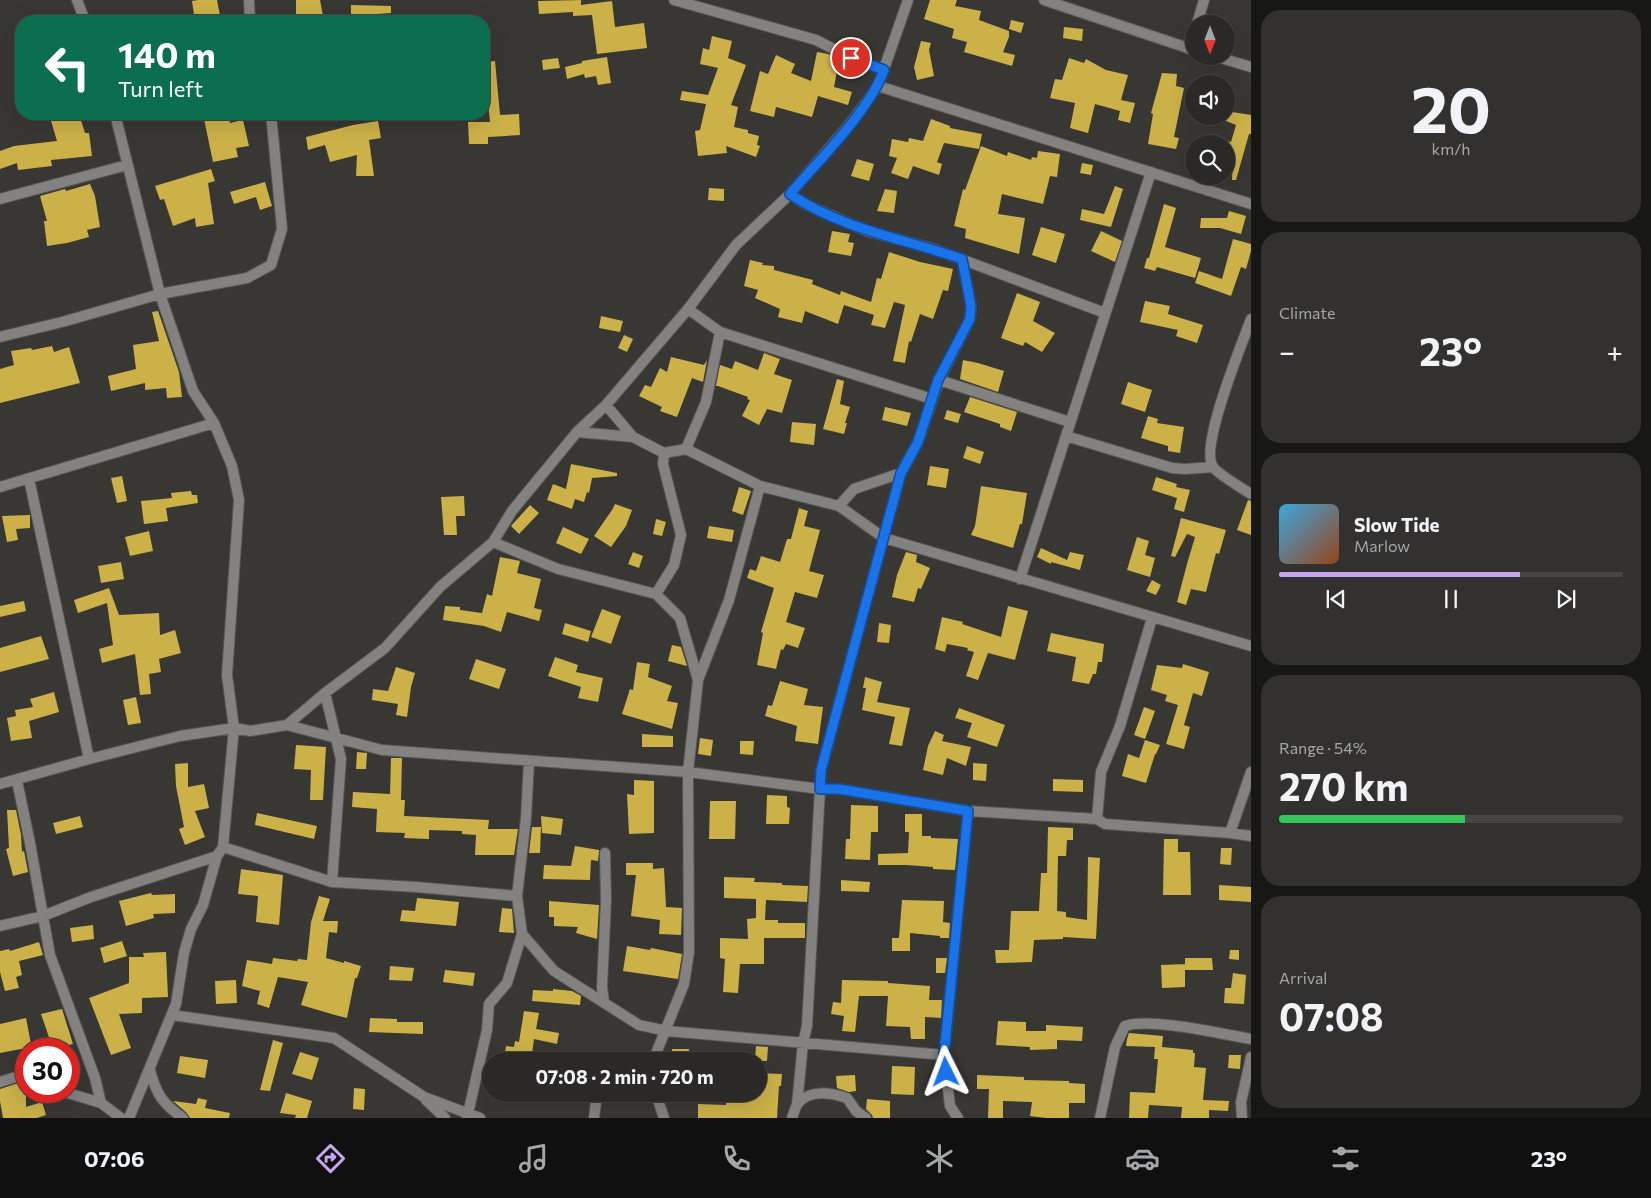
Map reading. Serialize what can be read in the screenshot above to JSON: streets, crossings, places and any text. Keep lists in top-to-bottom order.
{
  "north": "bottom",
  "page": {
    "tile": [
      ["20", "km/h"],
      "Climate",
      ["Range · 54%", "270 km"],
      ["Arrival", "07:08"]
    ],
    "turn": ["140 m", "Turn left"],
    "heat": ["−", "23°", "+"],
    "song": ["Slow Tide", "Marlow"],
    "limit": "30",
    "trip": "07:08 · 2 min · 720 m",
    "tabs": ["07:06", "23°"]
  }
}
